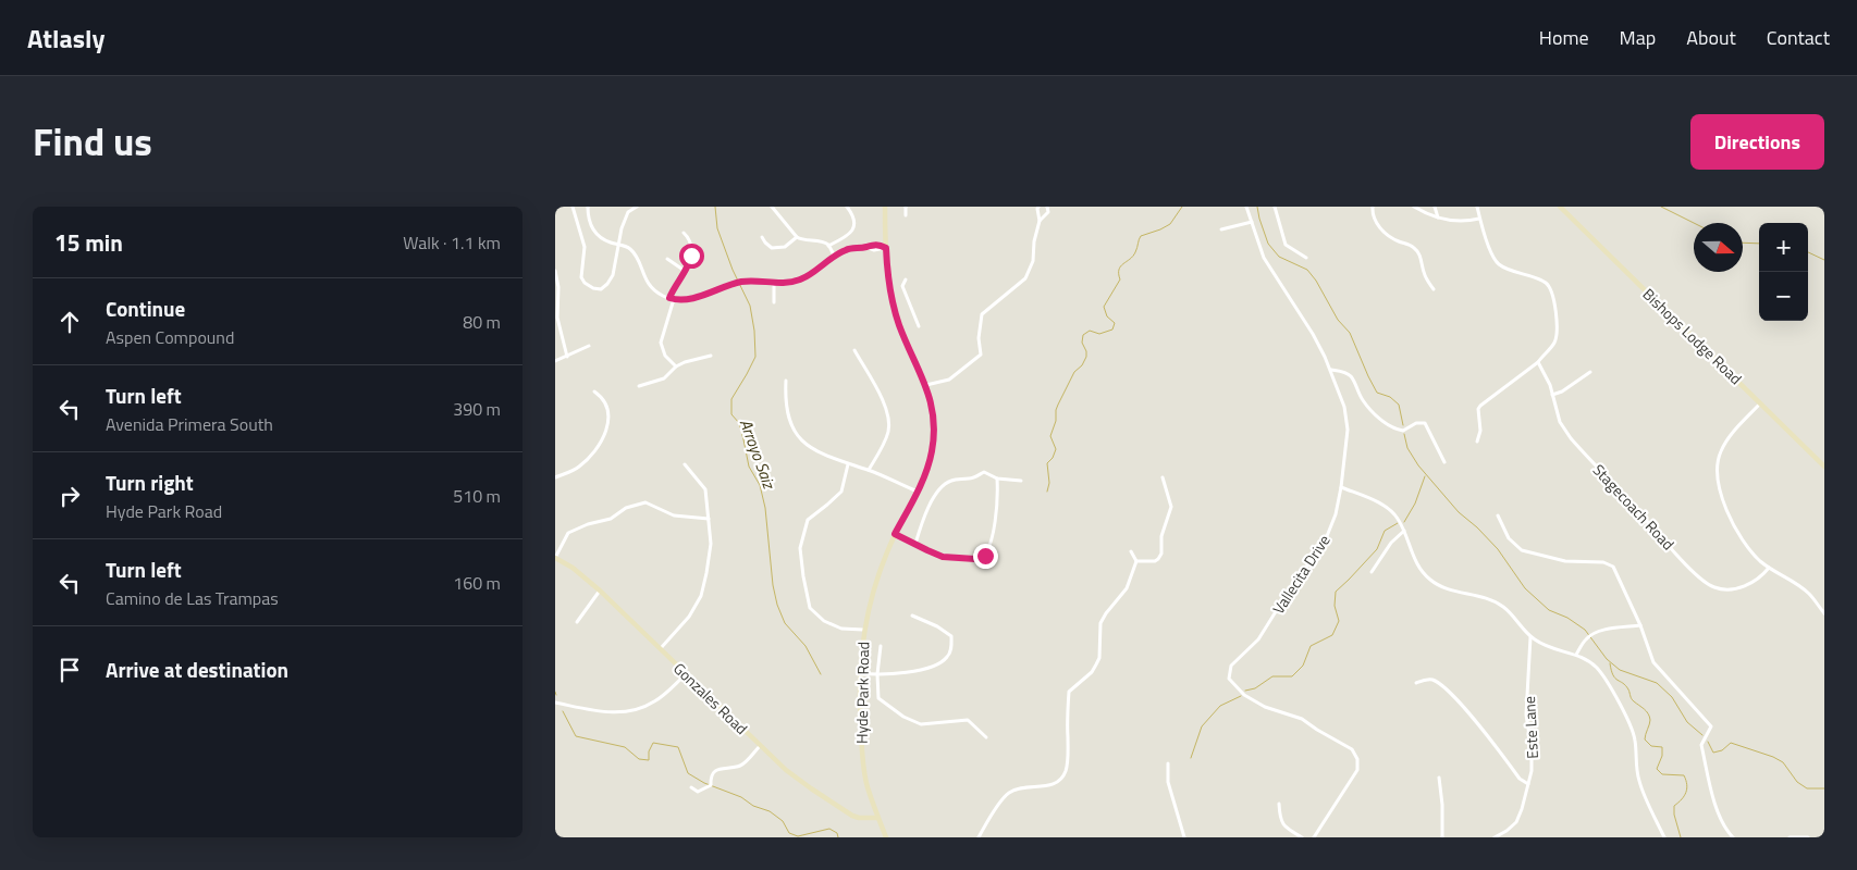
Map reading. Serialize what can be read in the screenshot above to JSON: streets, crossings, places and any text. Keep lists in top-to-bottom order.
{
  "streets": {
    "street": [
      "Bishops Lodge Road",
      "Stagecoach Road",
      "Vallecita Drive",
      "Hyde Park Road",
      "Gonzales Road",
      "Este Lane"
    ]
  },
  "crossings": [
    ["Hyde Park Road", "Gonzales Road"]
  ],
  "water": ["Arroyo Saiz"],
  "north": "right",
  "page": {
    "header": "Atlasly",
    "nav": [
      "Home",
      "Map",
      "About",
      "Contact"
    ],
    "title": "Find us",
    "buttons": "Directions",
    "heading": ["15 min", "Walk · 1.1 km"],
    "map_buttons": ["+", "−"],
    "list": [
      ["Continue", "Aspen Compound", "80 m"],
      ["Turn left", "Avenida Primera South", "390 m"],
      ["Turn right", "Hyde Park Road", "510 m"],
      ["Turn left", "Camino de Las Trampas", "160 m"],
      "Arrive at destination"
    ]
  }
}
